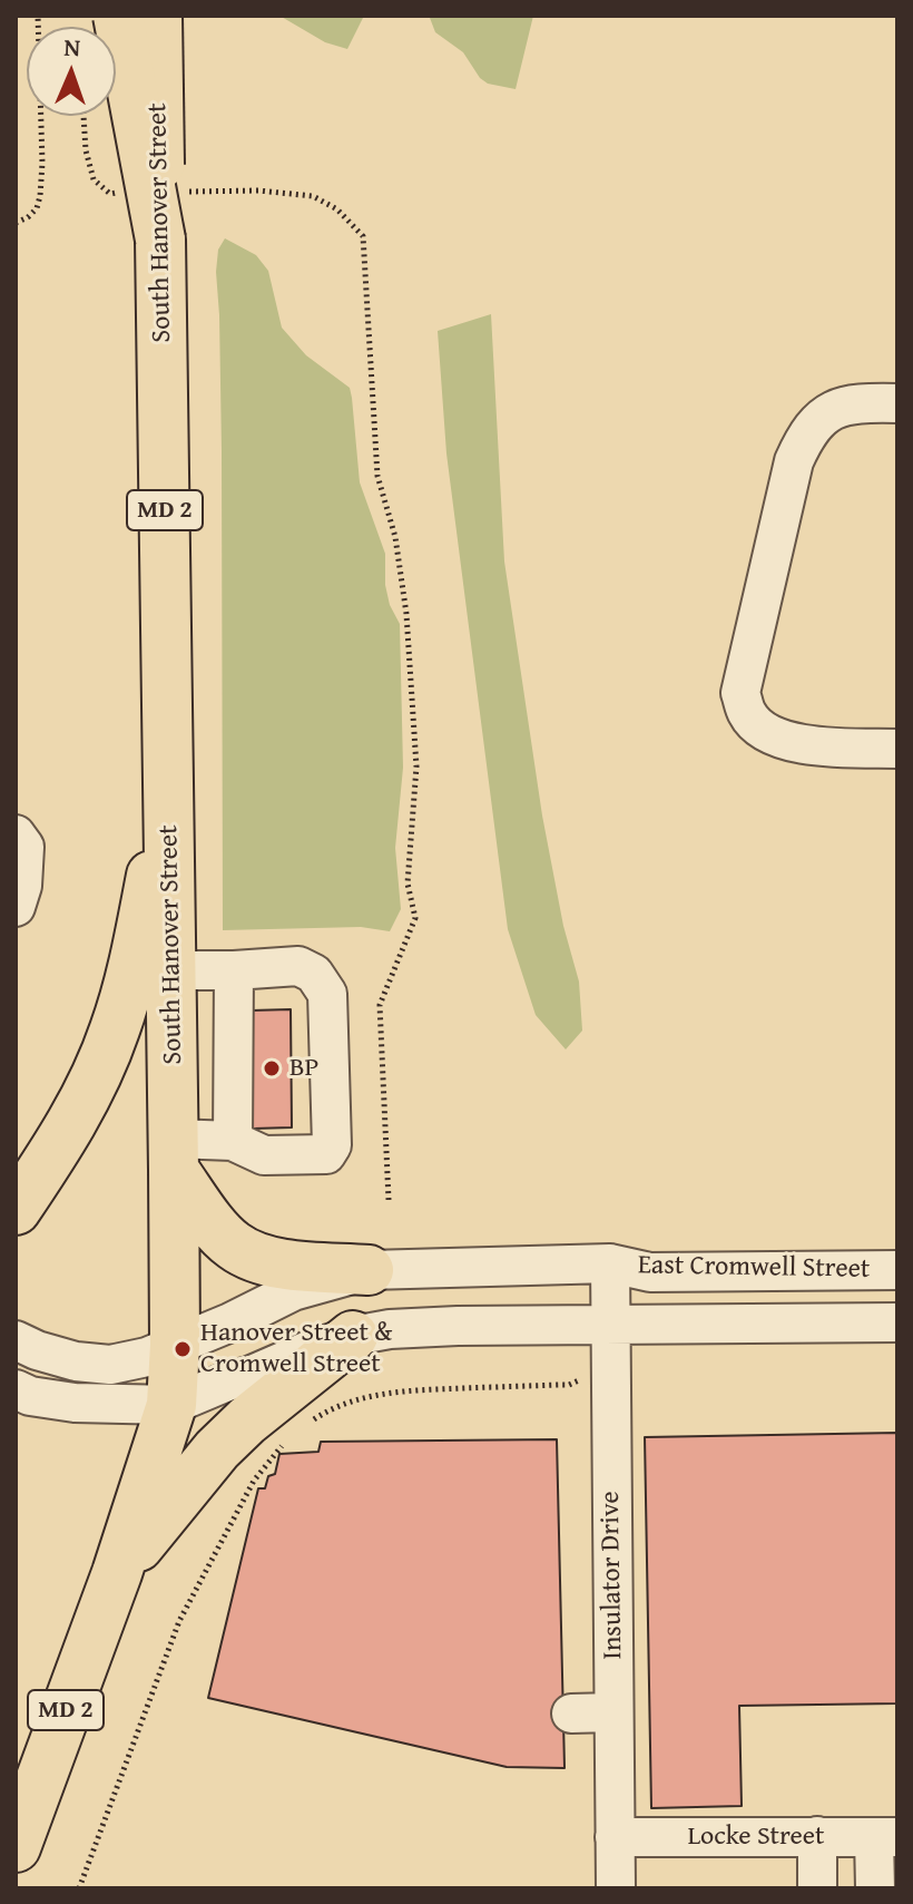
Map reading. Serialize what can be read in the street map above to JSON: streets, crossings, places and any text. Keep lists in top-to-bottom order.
{
  "streets": {
    "main road": ["South Hanover Street", "MD 2"],
    "street": ["East Cromwell Street", "Insulator Drive", "Locke Street"]
  },
  "crossings": [
    ["South Hanover Street", "East Cromwell Street"],
    ["East Cromwell Street", "Insulator Drive"],
    ["Insulator Drive", "Locke Street"]
  ],
  "places": ["BP", "Hanover Street & Cromwell Street"],
  "north": "top"
}
